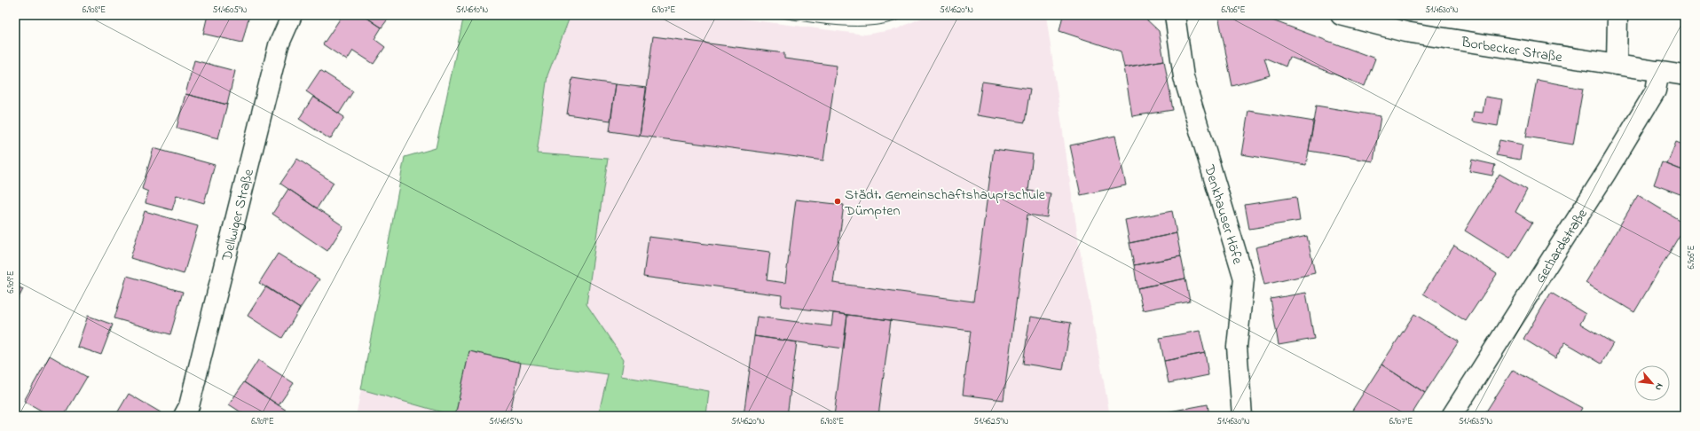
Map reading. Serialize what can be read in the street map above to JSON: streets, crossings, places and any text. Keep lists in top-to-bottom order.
{
  "streets": {
    "street": [
      "Borbecker Straße",
      "Denkhauser Höfe",
      "Dellwiger Straße",
      "Gerhardstraße"
    ]
  },
  "crossings": [
    ["Borbecker Straße", "Gerhardstraße"]
  ],
  "places": ["Städt. Gemeinschaftshauptschule Dümpten"],
  "north": "bottom right",
  "coordinates": [
    "6.908°E",
    "51.4605°N",
    "51.4610°N",
    "6.907°E",
    "51.4620°N",
    "6.906°E",
    "51.4630°N",
    "6.909°E",
    "51.4615°N",
    "51.4625°N",
    "51.4635°N"
  ]
}
